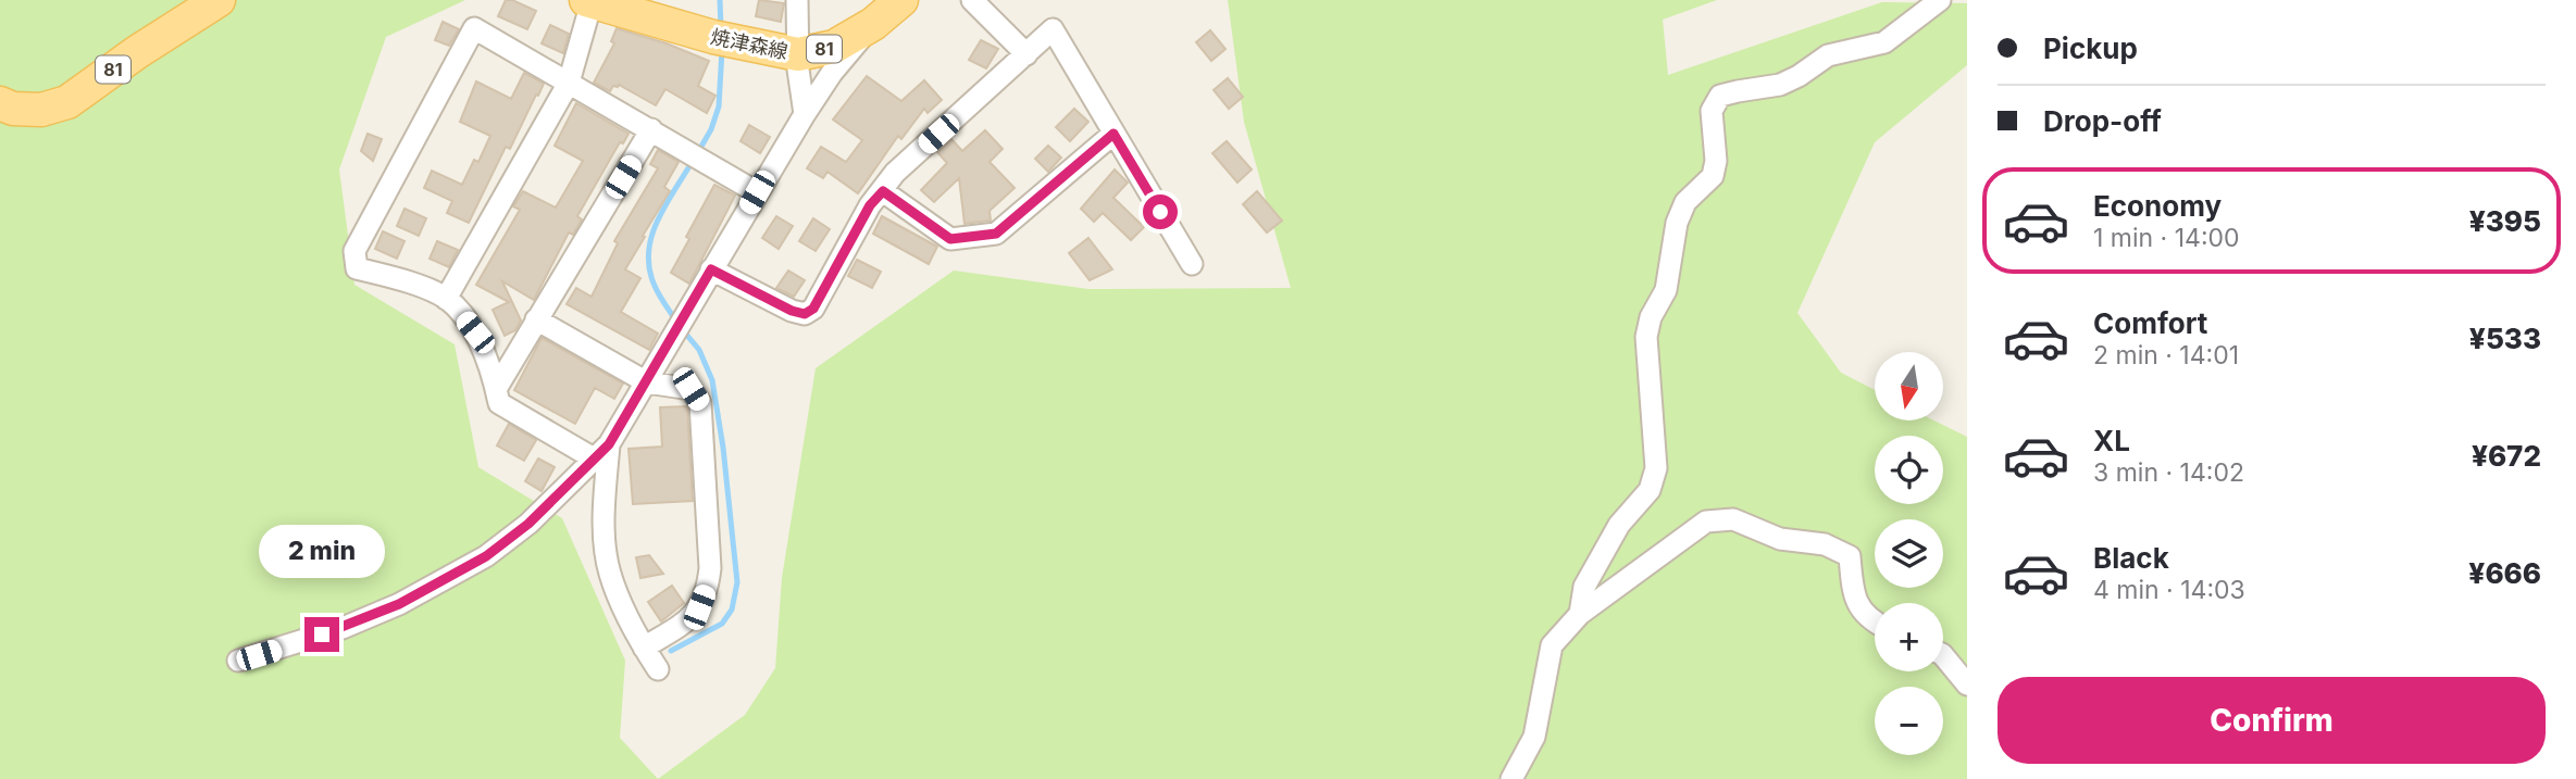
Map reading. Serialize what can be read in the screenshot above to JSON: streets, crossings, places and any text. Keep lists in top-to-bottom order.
{
  "streets": {
    "main road": ["焼津森線", "81"]
  },
  "north": "bottom",
  "page": {
    "banner": ["Pickup", "Drop-off"],
    "list": [
      {
        "name": "Economy",
        "note": "1 min · 14:00",
        "value": "¥395"
      },
      {
        "name": "Comfort",
        "note": "2 min · 14:01",
        "value": "¥533"
      },
      {
        "name": "XL",
        "note": "3 min · 14:02",
        "value": "¥672"
      },
      {
        "name": "Black",
        "note": "4 min · 14:03",
        "value": "¥666"
      }
    ],
    "map_buttons": ["+", "−"],
    "bubble": "2 min",
    "buttons": "Confirm"
  }
}
